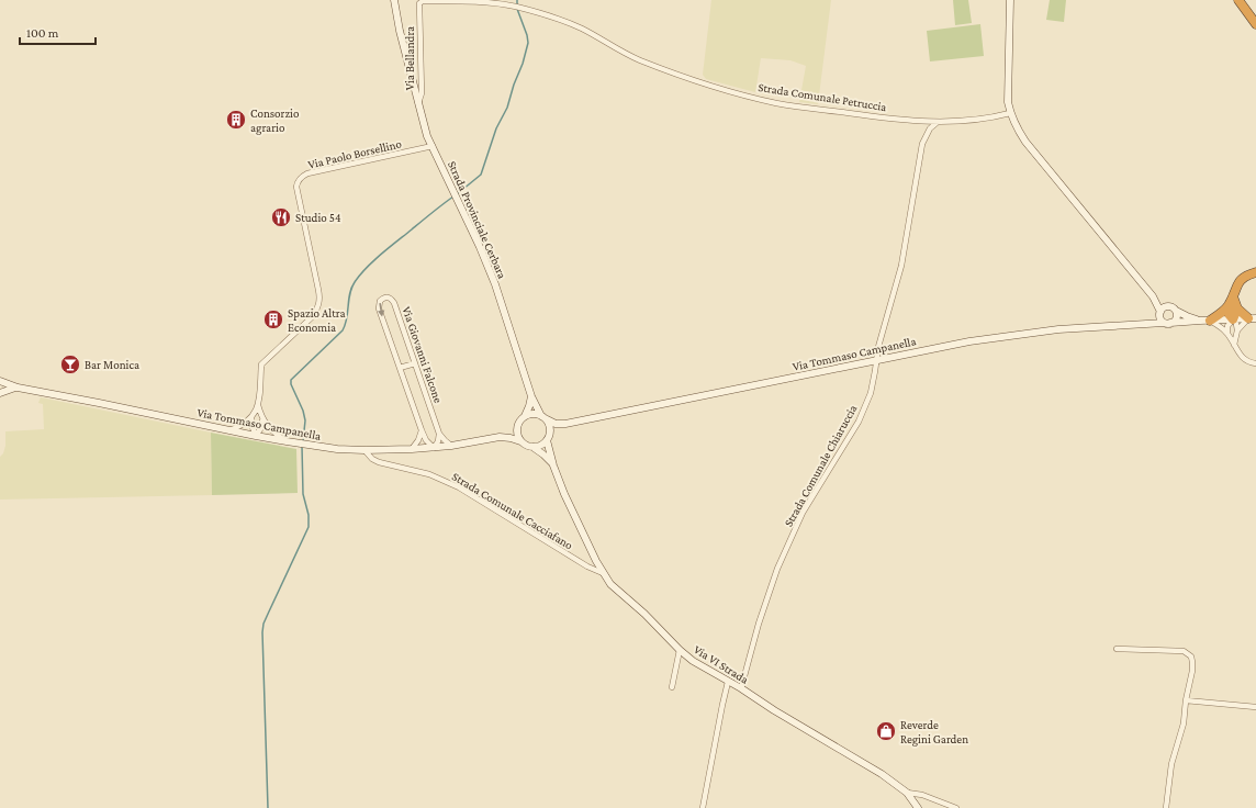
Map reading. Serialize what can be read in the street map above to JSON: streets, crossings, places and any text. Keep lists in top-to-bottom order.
{
  "streets": {
    "main road": [
      "Via Bellandra",
      "Strada Provinciale Cerbara",
      "Via Tommaso Campanella",
      "Via VI Strada"
    ],
    "street": [
      "Strada Comunale Petruccia",
      "Via Paolo Borsellino",
      "Via Giovanni Falcone",
      "Strada Comunale Chiaruccia",
      "Strada Comunale Cacciafano"
    ]
  },
  "crossings": [
    ["Via Bellandra", "Strada Comunale Petruccia"],
    ["Via Bellandra", "Strada Provinciale Cerbara"],
    ["Strada Comunale Petruccia", "Strada Comunale Chiaruccia"],
    ["Via Paolo Borsellino", "Strada Provinciale Cerbara"],
    ["Via Paolo Borsellino", "Via Tommaso Campanella"],
    ["Strada Provinciale Cerbara", "Via Tommaso Campanella"],
    ["Strada Provinciale Cerbara", "Via VI Strada"],
    ["Via Tommaso Campanella", "Via Giovanni Falcone"],
    ["Via Tommaso Campanella", "Strada Comunale Chiaruccia"],
    ["Via Tommaso Campanella", "Strada Comunale Cacciafano"],
    ["Via Tommaso Campanella", "Via VI Strada"],
    ["Strada Comunale Chiaruccia", "Via VI Strada"],
    ["Strada Comunale Cacciafano", "Via VI Strada"]
  ],
  "places": {
    "building": ["Consorzio agrario", "Spazio Altra Economia"],
    "restaurant": ["Studio 54"],
    "bar": ["Bar Monica"],
    "shop": ["Reverde Regini Garden"]
  },
  "scale_bar": "100 m"
}
